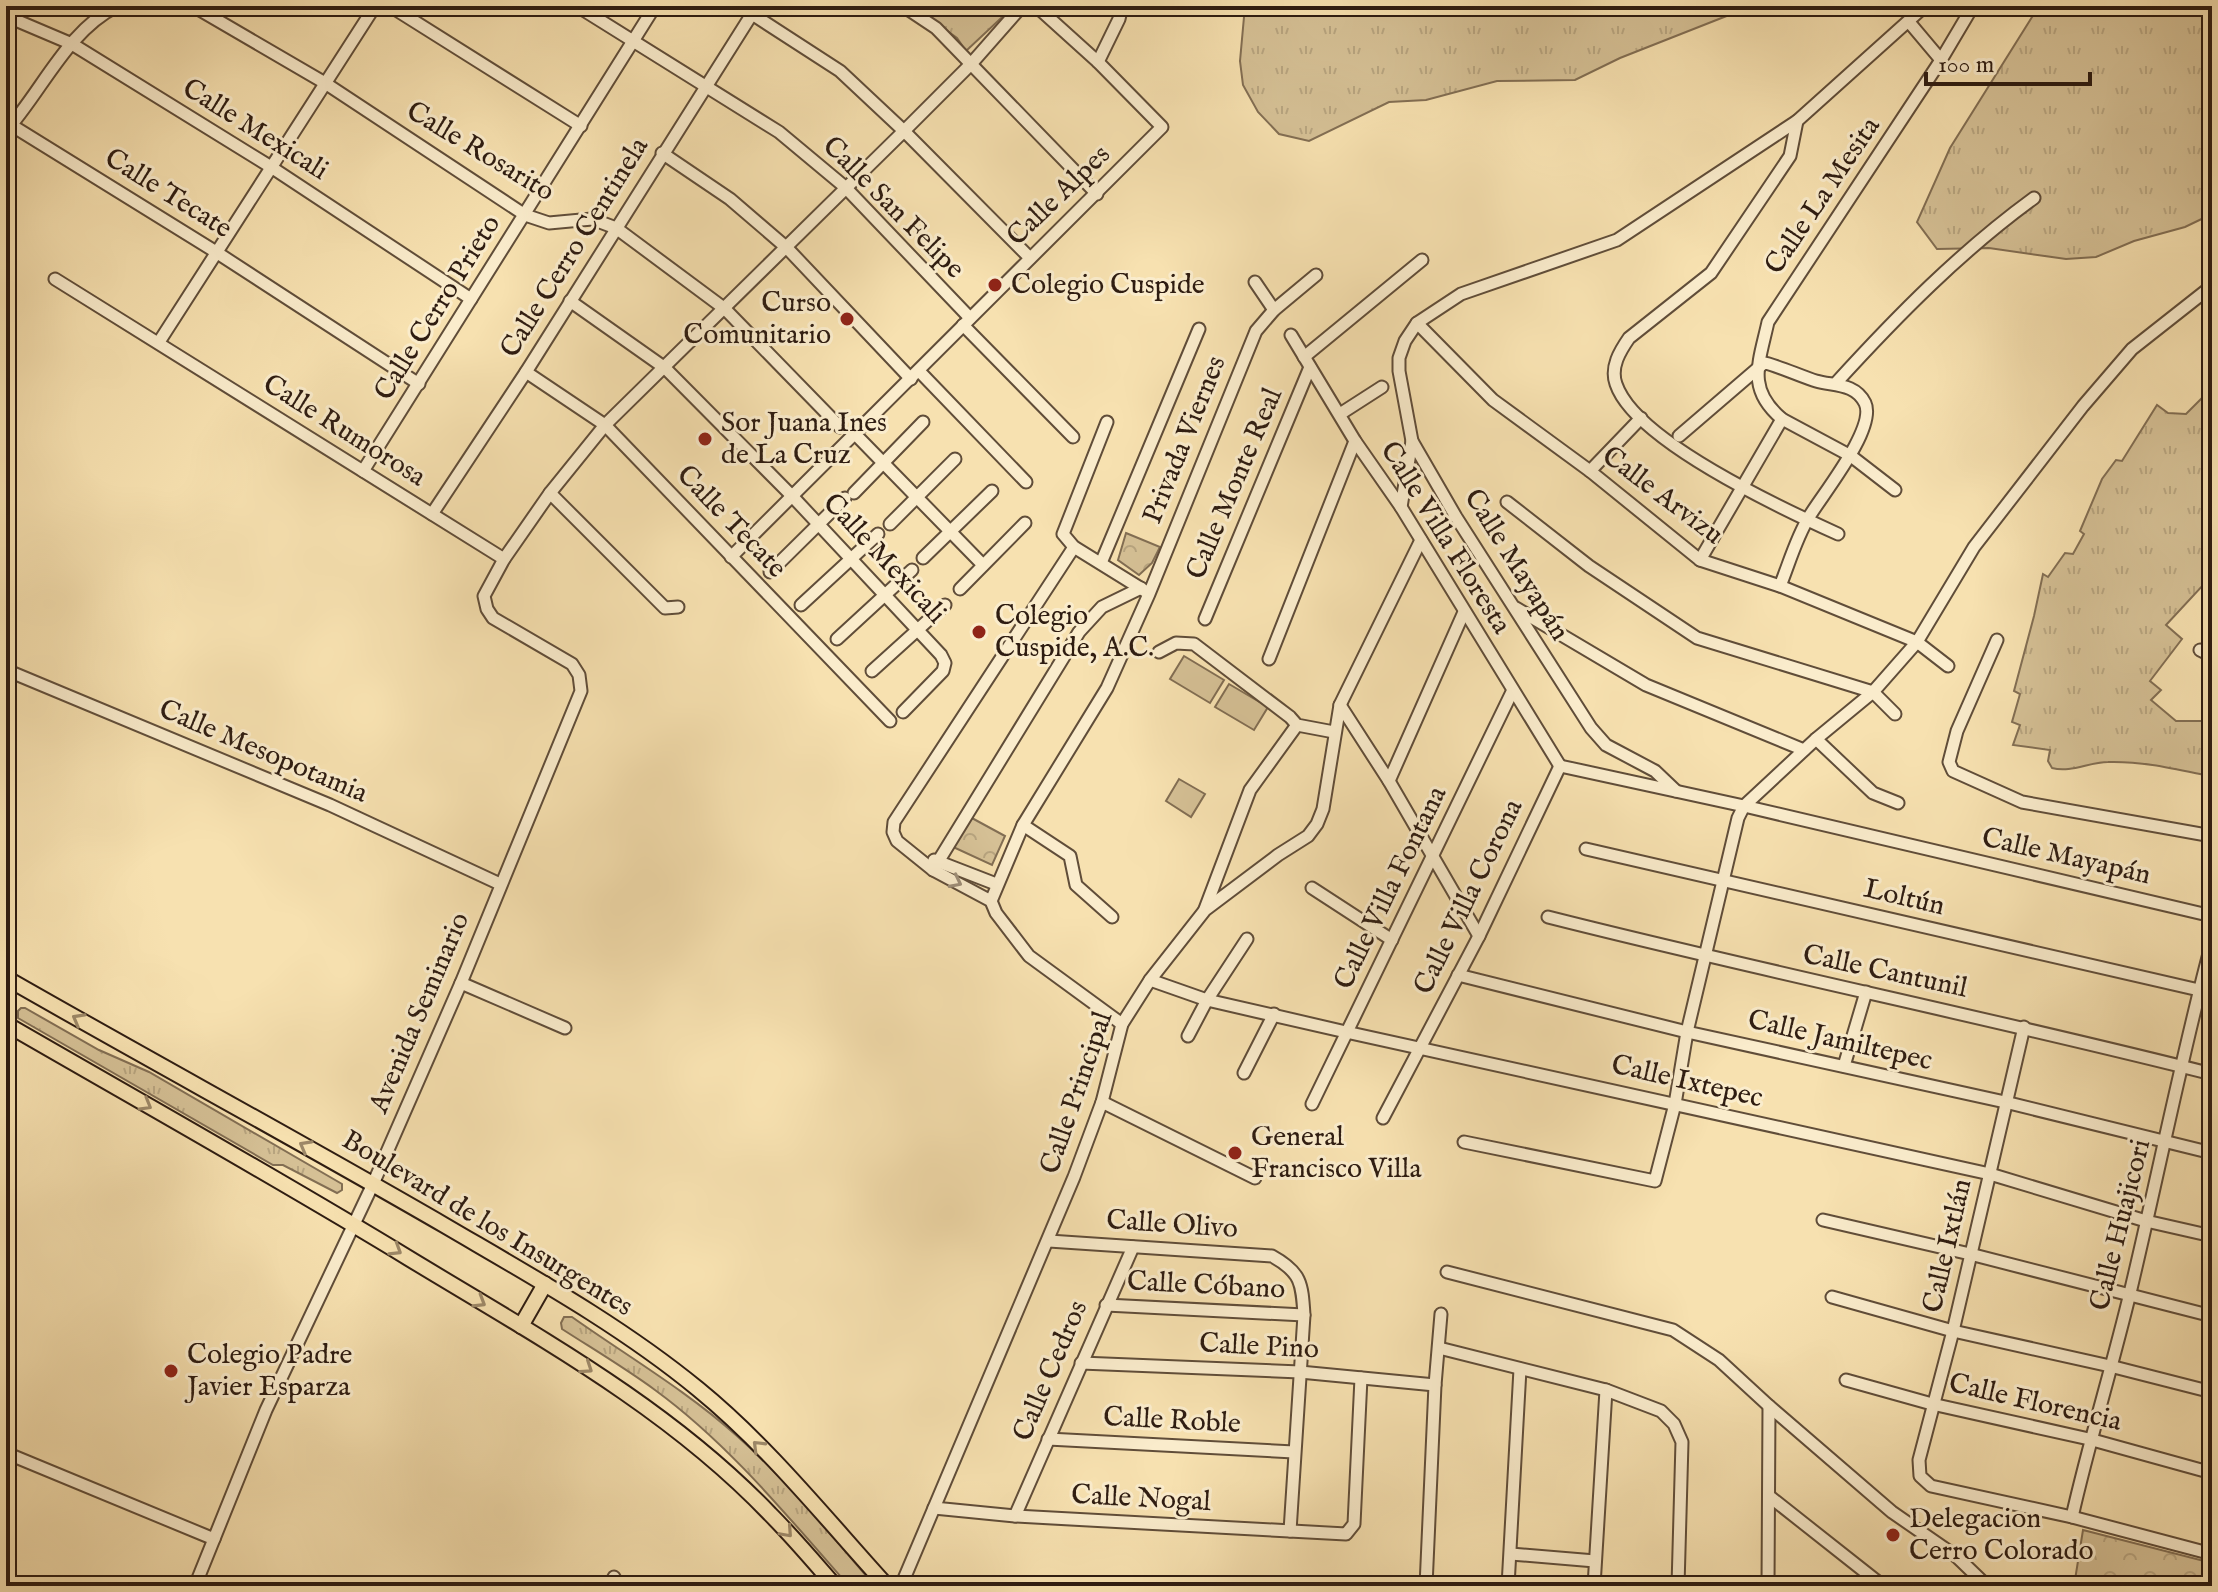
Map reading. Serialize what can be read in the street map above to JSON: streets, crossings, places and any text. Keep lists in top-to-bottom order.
{
  "streets": {
    "main road": ["Boulevard de los Insurgentes"],
    "street": [
      "Calle Mexicali",
      "Calle Rosarito",
      "Calle Tecate",
      "Calle Alpes",
      "Calle La Mesita",
      "Calle San Felipe",
      "Calle Cerro Centinela",
      "Calle Cerro Prieto",
      "Calle Rumorosa",
      "Privada Viernes",
      "Calle Monte Real",
      "Calle Arvizu",
      "Calle Villa Floresta",
      "Calle Mayapán",
      "Calle Mesopotamia",
      "Calle Villa Fontana",
      "Calle Villa Corona",
      "Loltún",
      "Calle Cantunil",
      "Avenida Seminario",
      "Calle Jamiltepec",
      "Calle Ixtepec",
      "Calle Principal",
      "Calle Olivo",
      "Calle Huajicori",
      "Calle Ixtlán",
      "Calle Cóbano",
      "Calle Pino",
      "Calle Cedros",
      "Calle Florencia",
      "Calle Roble",
      "Calle Nogal"
    ]
  },
  "crossings": [
    ["Calle Mexicali", "Calle Alpes"],
    ["Calle Mexicali", "Calle Cerro Centinela"],
    ["Calle Mexicali", "Calle Cerro Prieto"],
    ["Calle Rosarito", "Calle Cerro Centinela"],
    ["Calle Rosarito", "Calle Cerro Prieto"],
    ["Calle Tecate", "Calle Alpes"],
    ["Calle Tecate", "Calle Cerro Centinela"],
    ["Calle Tecate", "Calle Cerro Prieto"],
    ["Calle Alpes", "Calle San Felipe"],
    ["Calle San Felipe", "Calle Cerro Centinela"],
    ["Calle San Felipe", "Calle Cerro Prieto"],
    ["Calle Cerro Centinela", "Calle Rumorosa"],
    ["Calle Cerro Prieto", "Calle Rumorosa"],
    ["Calle Rumorosa", "Avenida Seminario"],
    ["Calle Monte Real", "Calle Villa Floresta"],
    ["Calle Arvizu", "Calle Mayapán"],
    ["Calle Villa Floresta", "Calle Mayapán"],
    ["Calle Villa Floresta", "Calle Villa Fontana"],
    ["Calle Villa Floresta", "Calle Villa Corona"],
    ["Calle Villa Floresta", "Calle Principal"],
    ["Calle Mayapán", "Calle Villa Corona"],
    ["Calle Mesopotamia", "Avenida Seminario"],
    ["Calle Villa Fontana", "Calle Ixtepec"],
    ["Calle Villa Corona", "Calle Jamiltepec"],
    ["Calle Villa Corona", "Calle Ixtepec"],
    ["Loltún", "Calle Huajicori"],
    ["Calle Cantunil", "Calle Huajicori"],
    ["Calle Cantunil", "Calle Ixtlán"],
    ["Avenida Seminario", "Boulevard de los Insurgentes"],
    ["Calle Jamiltepec", "Calle Huajicori"],
    ["Calle Jamiltepec", "Calle Ixtlán"],
    ["Calle Ixtepec", "Calle Principal"],
    ["Calle Ixtepec", "Calle Huajicori"],
    ["Calle Ixtepec", "Calle Ixtlán"],
    ["Calle Principal", "Calle Olivo"],
    ["Calle Principal", "Calle Nogal"],
    ["Calle Olivo", "Calle Cóbano"],
    ["Calle Olivo", "Calle Cedros"],
    ["Calle Huajicori", "Calle Ixtlán"],
    ["Calle Huajicori", "Calle Florencia"],
    ["Calle Ixtlán", "Calle Florencia"],
    ["Calle Cóbano", "Calle Cedros"],
    ["Calle Pino", "Calle Cedros"],
    ["Calle Pino", "Calle Nogal"],
    ["Calle Cedros", "Calle Roble"],
    ["Calle Cedros", "Calle Nogal"]
  ],
  "places": [
    "Colegio Cuspide",
    "Curso Comunitario",
    "Sor Juana Ines de La Cruz",
    "Colegio Cuspide, A.C.",
    "General Francisco Villa",
    "Colegio Padre Javier Esparza",
    "Delegacion Cerro Colorado"
  ],
  "scale_bar": "100 m"
}
